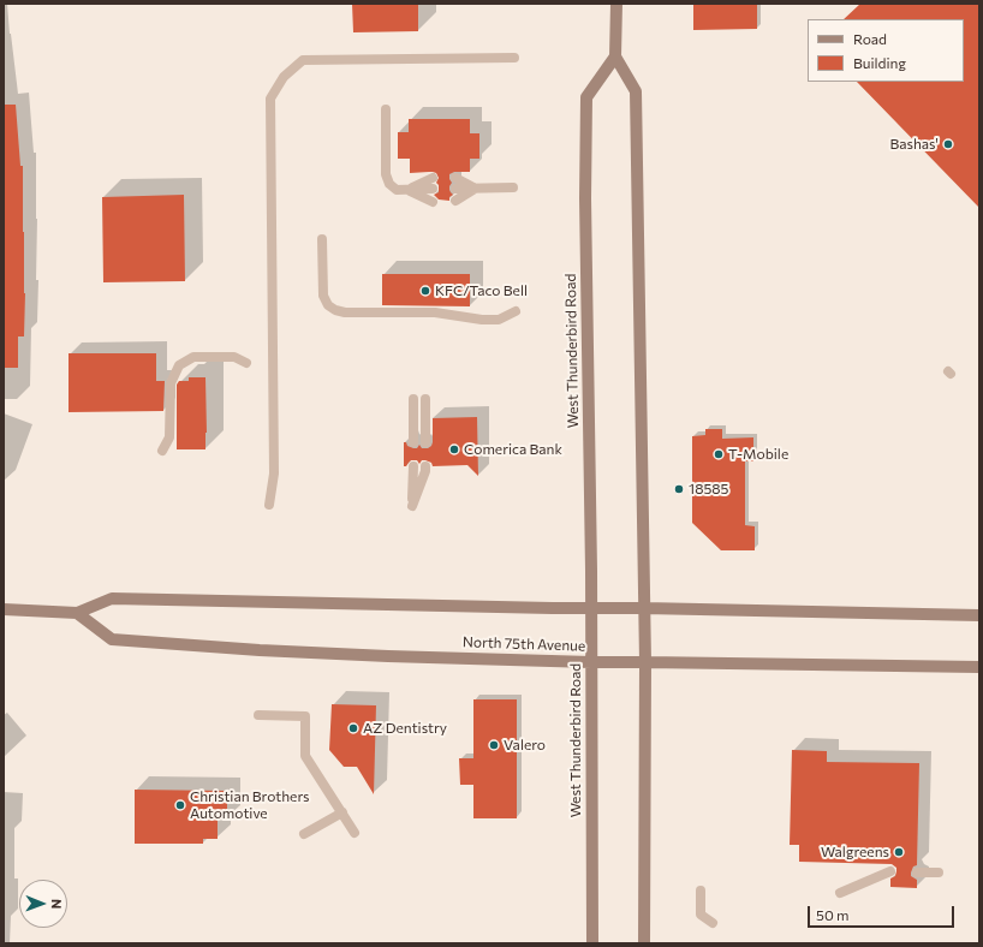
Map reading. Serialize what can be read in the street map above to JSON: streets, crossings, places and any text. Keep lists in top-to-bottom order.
{
  "streets": {
    "main road": ["West Thunderbird Road", "North 75th Avenue"]
  },
  "crossings": [
    ["West Thunderbird Road", "North 75th Avenue"]
  ],
  "places": [
    "Bashas'",
    "KFC/Taco Bell",
    "Comerica Bank",
    "T-Mobile",
    "18585",
    "AZ Dentistry",
    "Valero",
    "Christian Brothers Automotive",
    "Walgreens"
  ],
  "legend": ["Road", "Building"],
  "scale_bar": "50 m",
  "north": "right"
}
